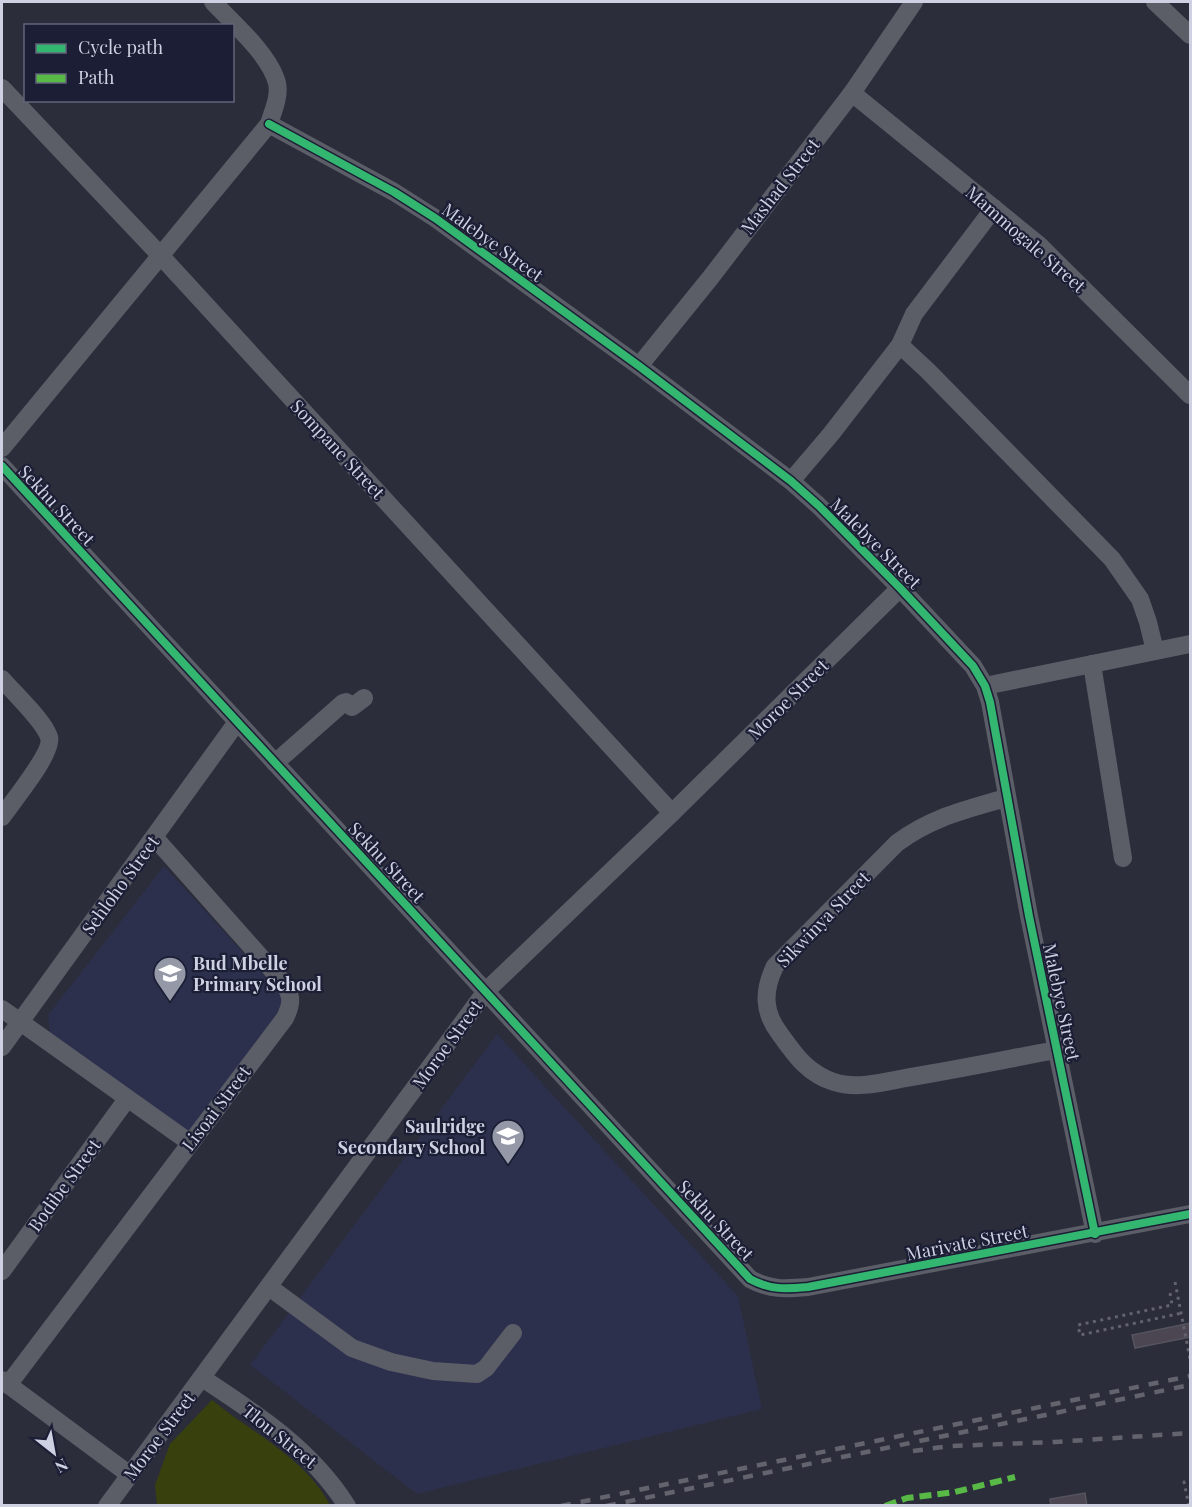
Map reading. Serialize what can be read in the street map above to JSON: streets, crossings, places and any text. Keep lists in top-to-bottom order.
{
  "streets": {
    "street": [
      "Mashad Street",
      "Mammogale Street",
      "Malebye Street",
      "Sompane Street",
      "Sekhu Street",
      "Moroe Street",
      "Sehloho Street",
      "Sikwinya Street",
      "Lisoai Street",
      "Bodibe Street",
      "Marivate Street",
      "Tlou Street"
    ]
  },
  "crossings": [
    ["Mashad Street", "Mammogale Street"],
    ["Mashad Street", "Malebye Street"],
    ["Malebye Street", "Moroe Street"],
    ["Malebye Street", "Sikwinya Street"],
    ["Malebye Street", "Marivate Street"],
    ["Sompane Street", "Moroe Street"],
    ["Sekhu Street", "Moroe Street"],
    ["Sekhu Street", "Sehloho Street"],
    ["Sekhu Street", "Marivate Street"],
    ["Moroe Street", "Tlou Street"],
    ["Sehloho Street", "Lisoai Street"]
  ],
  "places": {
    "school or university": ["Bud Mbelle Primary School", "Saulridge Secondary School"]
  },
  "legend": ["Cycle path", "Path"],
  "north": "bottom right"
}
